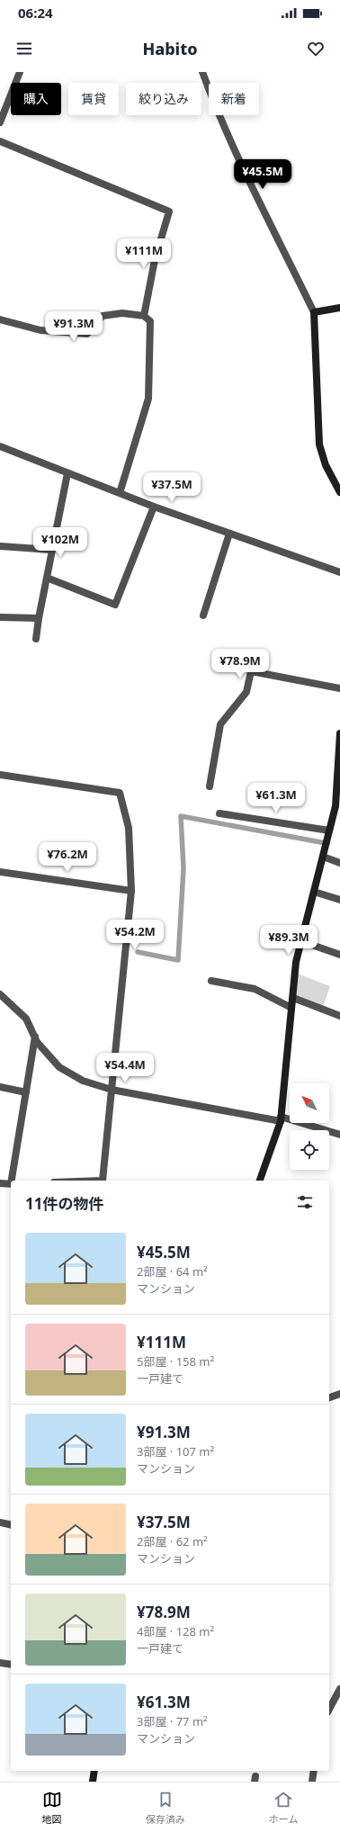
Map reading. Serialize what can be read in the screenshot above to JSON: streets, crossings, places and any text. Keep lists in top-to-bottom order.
{
  "north": "top left",
  "page": {
    "status": "06:24",
    "header": "Habito",
    "chip": [
      "購入",
      "賃貸",
      "絞り込み",
      "新着"
    ],
    "price": [
      "¥45.5M",
      "¥111M",
      "¥91.3M",
      "¥37.5M",
      "¥102M",
      "¥78.9M",
      "¥61.3M",
      "¥76.2M",
      "¥54.2M",
      "¥89.3M",
      "¥54.4M"
    ],
    "heading": "11件の物件",
    "list": [
      {
        "name": "¥45.5M",
        "note": "2部屋 · 64 m² · マンション"
      },
      {
        "name": "¥111M",
        "note": "5部屋 · 158 m² · 一戸建て"
      },
      {
        "name": "¥91.3M",
        "note": "3部屋 · 107 m² · マンション"
      },
      {
        "name": "¥37.5M",
        "note": "2部屋 · 62 m² · マンション"
      },
      {
        "name": "¥78.9M",
        "note": "4部屋 · 128 m² · 一戸建て"
      },
      {
        "name": "¥61.3M",
        "note": "3部屋 · 77 m² · マンション"
      }
    ],
    "tabs": ["地図", "保存済み", "ホーム"]
  }
}
